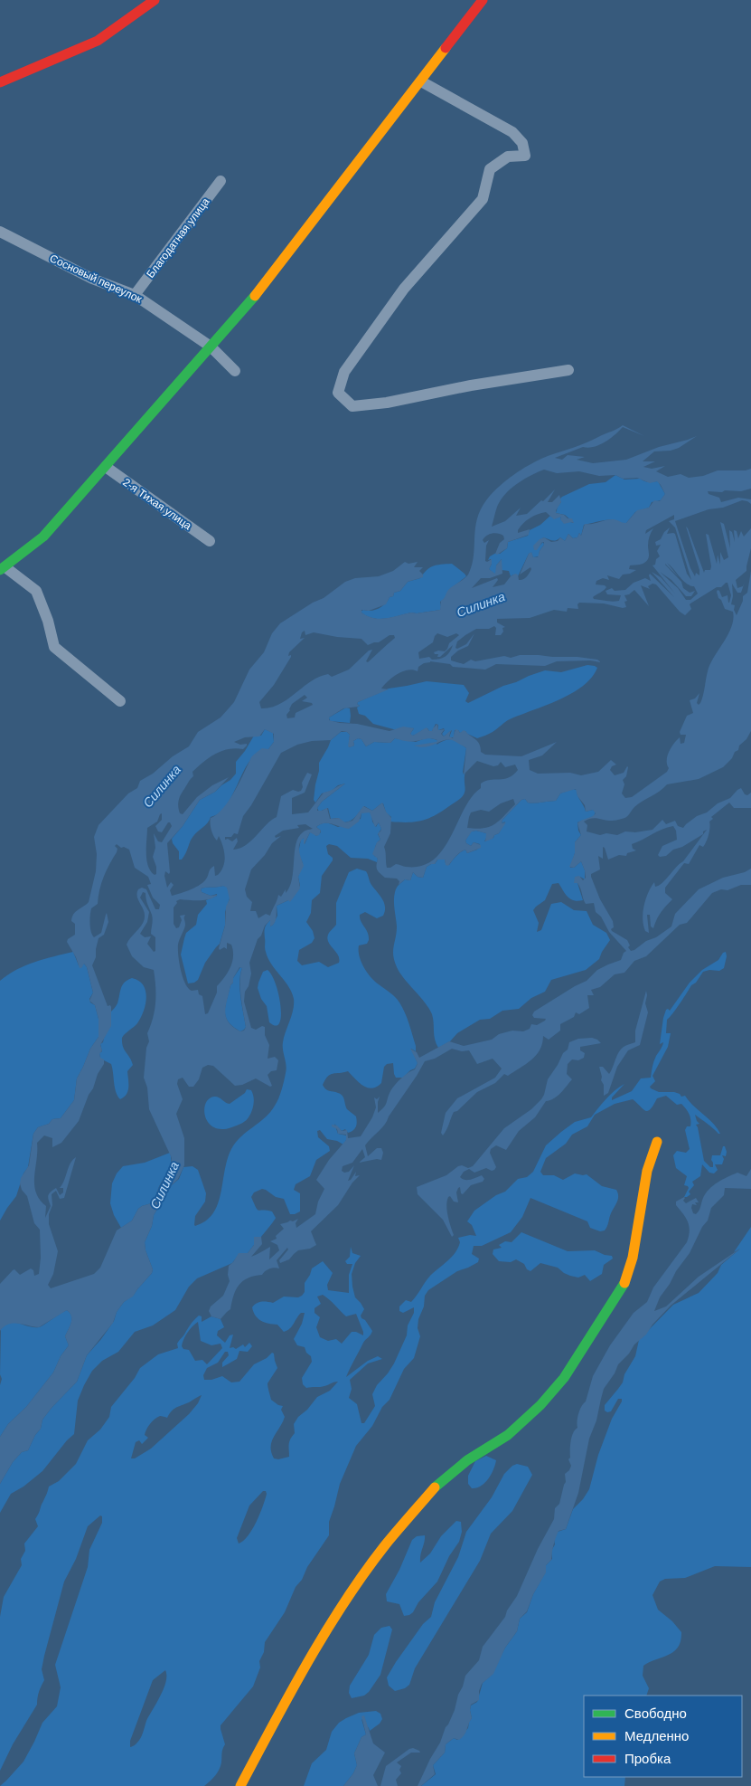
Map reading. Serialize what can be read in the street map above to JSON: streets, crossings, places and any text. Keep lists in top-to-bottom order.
{
  "streets": {
    "street": ["Благодатная улица", "Сосновый переулок", "2-я Тихая улица"]
  },
  "crossings": [
    ["Благодатная улица", "Сосновый переулок"]
  ],
  "water": ["Силинка"],
  "legend": ["Свободно", "Медленно", "Пробка"]
}
